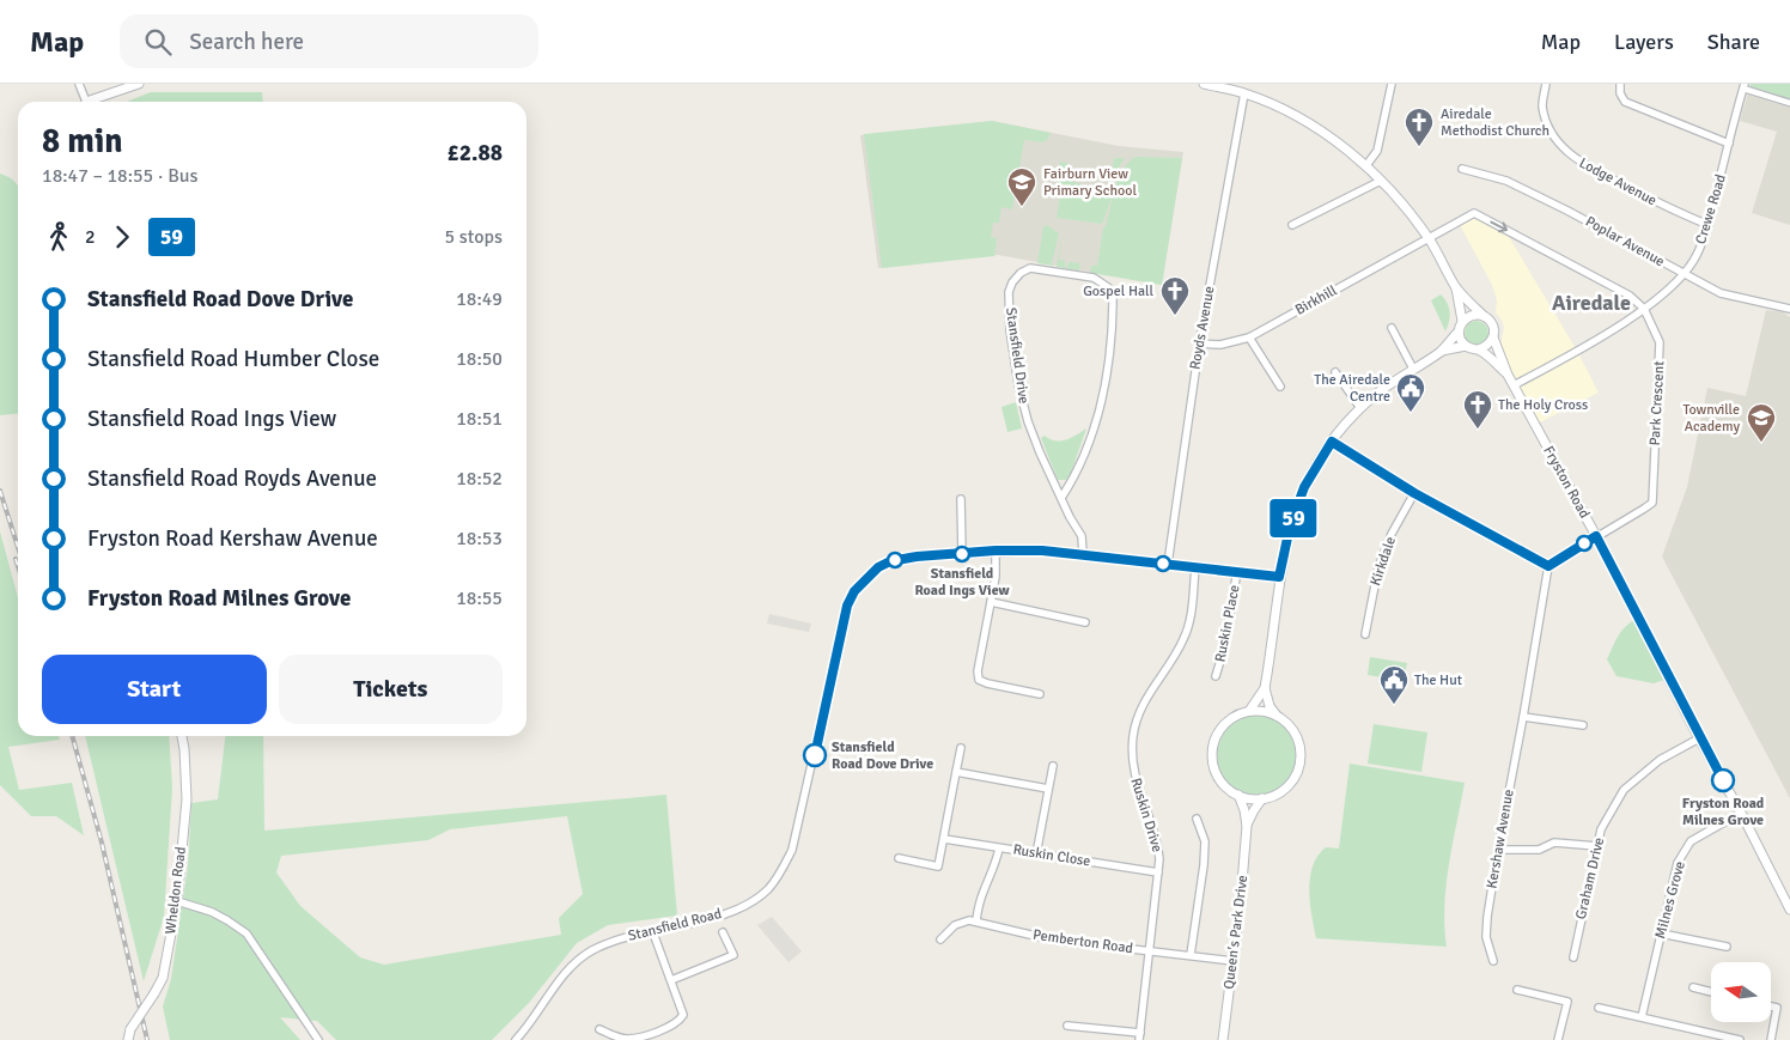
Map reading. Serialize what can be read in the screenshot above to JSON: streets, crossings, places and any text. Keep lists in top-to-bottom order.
{
  "streets": {
    "street": [
      "Lodge Avenue",
      "Crewe Road",
      "Poplar Avenue",
      "Birkhill",
      "Royds Avenue",
      "Stansfield Drive",
      "Park Crescent",
      "Fryston Road",
      "Kirkdale",
      "Ruskin Place",
      "Ruskin Drive",
      "Kershaw Avenue",
      "Ruskin Close",
      "Graham Drive",
      "Wheldon Road",
      "Milnes Grove",
      "Stansfield Road",
      "Queen's Park Drive",
      "Pemberton Road"
    ]
  },
  "crossings": [
    ["Lodge Avenue", "Crewe Road"],
    ["Crewe Road", "Poplar Avenue"],
    ["Crewe Road", "Park Crescent"],
    ["Crewe Road", "Fryston Road"],
    ["Birkhill", "Royds Avenue"],
    ["Birkhill", "Park Crescent"],
    ["Birkhill", "Fryston Road"],
    ["Royds Avenue", "Fryston Road"],
    ["Royds Avenue", "Stansfield Road"],
    ["Stansfield Drive", "Stansfield Road"],
    ["Park Crescent", "Fryston Road"],
    ["Fryston Road", "Graham Drive"],
    ["Fryston Road", "Milnes Grove"],
    ["Ruskin Place", "Stansfield Road"],
    ["Ruskin Drive", "Ruskin Close"],
    ["Ruskin Drive", "Stansfield Road"],
    ["Ruskin Drive", "Pemberton Road"],
    ["Queen's Park Drive", "Pemberton Road"]
  ],
  "one_way": ["Park Crescent"],
  "districts": ["Airedale"],
  "places": {
    "church": ["Airedale Methodist Church", "Gospel Hall", "The Holy Cross"],
    "school or university": ["Fairburn View Primary School", "Townville Academy"],
    "public building": ["The Airedale Centre", "The Hut"],
    "other": ["Stansfield Road Ings View", "Stansfield Road Dove Drive", "Fryston Road Milnes Grove"]
  },
  "lines": ["bus line 59"],
  "north": "left",
  "page": {
    "header": "Map",
    "search": "Search here",
    "nav": ["Map", "Layers", "Share"],
    "on_map": "59",
    "heading": ["8 min", "18:47 – 18:55 · Bus", "£2.88"],
    "legs": ["2", "59", "5 stops"],
    "list": [
      {
        "name": "Stansfield Road Dove Drive",
        "value": "18:49"
      },
      {
        "name": "Stansfield Road Humber Close",
        "value": "18:50"
      },
      {
        "name": "Stansfield Road Ings View",
        "value": "18:51"
      },
      {
        "name": "Stansfield Road Royds Avenue",
        "value": "18:52"
      },
      {
        "name": "Fryston Road Kershaw Avenue",
        "value": "18:53"
      },
      {
        "name": "Fryston Road Milnes Grove",
        "value": "18:55"
      }
    ],
    "buttons": ["Start", "Tickets"]
  }
}
